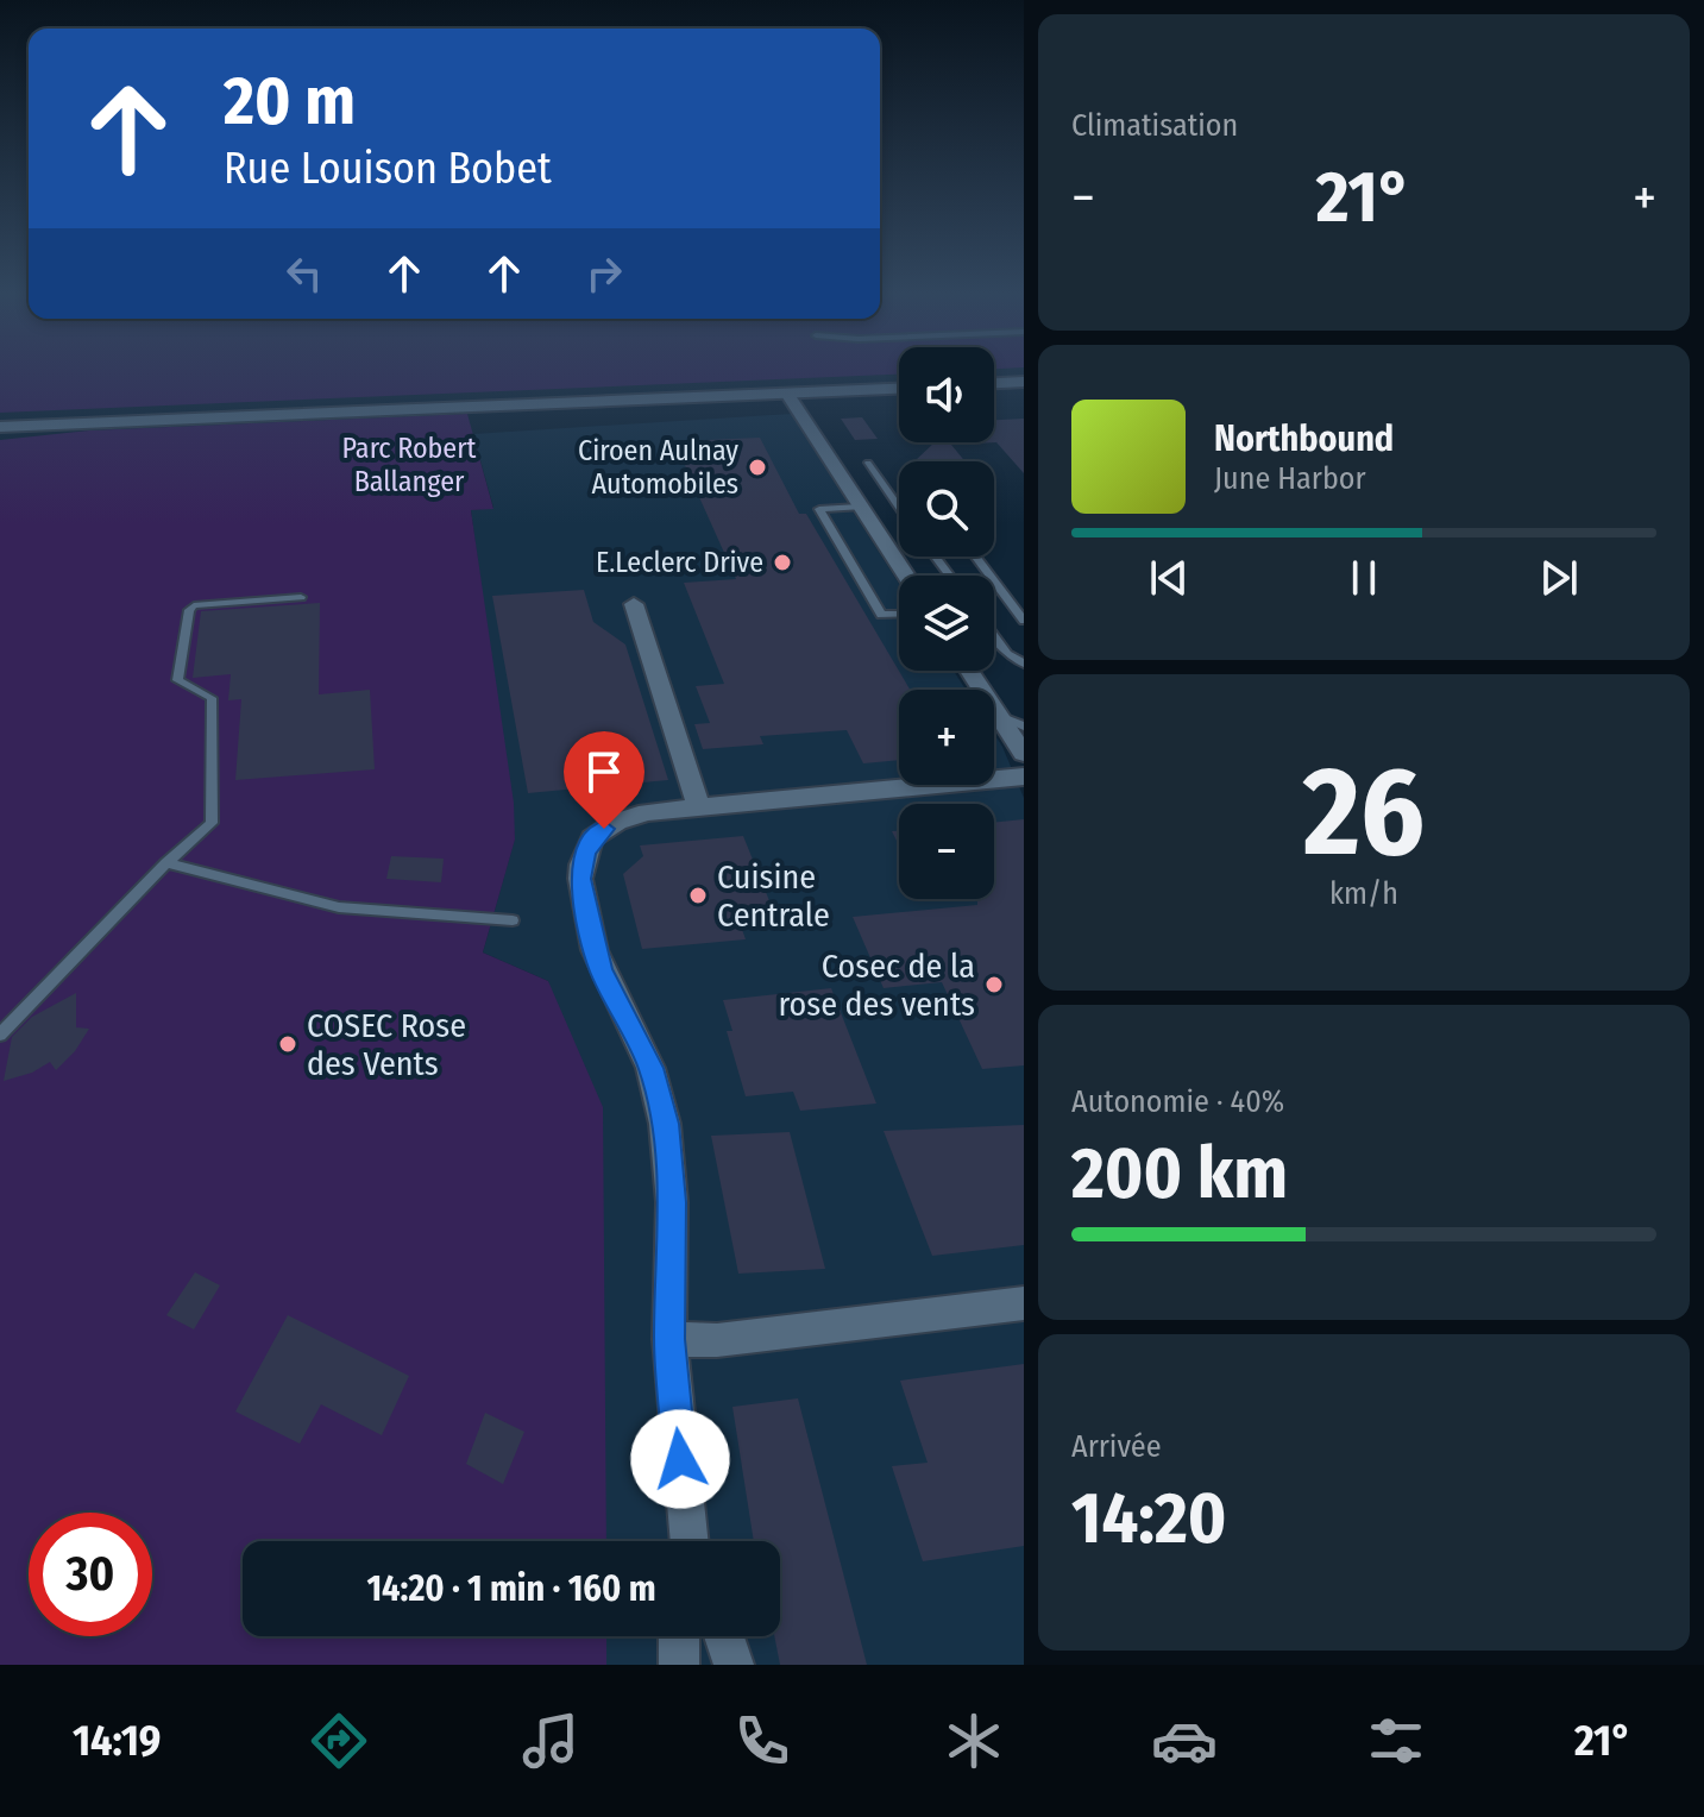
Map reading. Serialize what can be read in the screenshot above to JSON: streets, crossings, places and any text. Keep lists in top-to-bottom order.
{
  "parks": ["Parc Robert Ballanger"],
  "places": [
    "Ciroen Aulnay Automobiles",
    "E.Leclerc Drive",
    "Cuisine Centrale",
    "Cosec de la rose des vents",
    "COSEC Rose des Vents"
  ],
  "page": {
    "tile": [
      "Climatisation",
      ["26", "km/h"],
      ["Autonomie · 40%", "200 km"],
      ["Arrivée", "14:20"]
    ],
    "turn": ["20 m", "Rue Louison Bobet"],
    "heat": ["−", "21°", "+"],
    "map_buttons": ["+", "−"],
    "song": ["Northbound", "June Harbor"],
    "limit": "30",
    "trip": "14:20 · 1 min · 160 m",
    "tabs": ["14:19", "21°"]
  }
}
